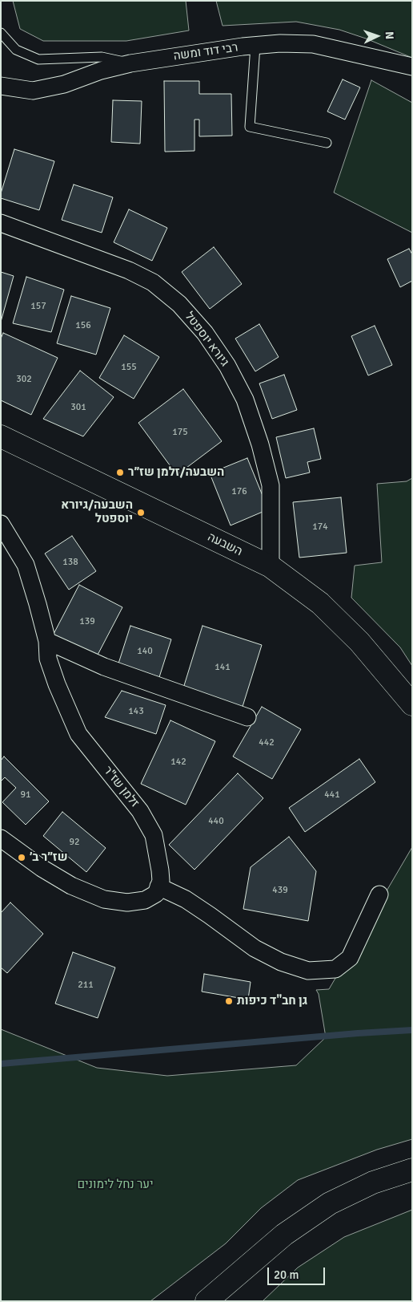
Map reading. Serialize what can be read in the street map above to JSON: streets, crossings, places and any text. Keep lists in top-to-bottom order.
{
  "streets": {
    "street": [
      "רבי דוד ומשה",
      "גיורא יוספטל",
      "השבעה",
      "זלמן שז\"ר"
    ]
  },
  "crossings": [
    ["גיורא יוספטל", "השבעה"]
  ],
  "parks": ["יער נחל לימונים"],
  "places": [
    "השבעה/זלמן שז״ר",
    "השבעה/גיורא יוספטל",
    "שז״ר ב׳",
    "גן חב\"ד כיפות"
  ],
  "house_numbers": [
    "157",
    "156",
    "155",
    "302",
    "301",
    "175",
    "176",
    "174",
    "138",
    "139",
    "140",
    "141",
    "143",
    "442",
    "142",
    "91",
    "441",
    "440",
    "92",
    "439",
    "211"
  ],
  "scale_bar": "20 m",
  "north": "right"
}
